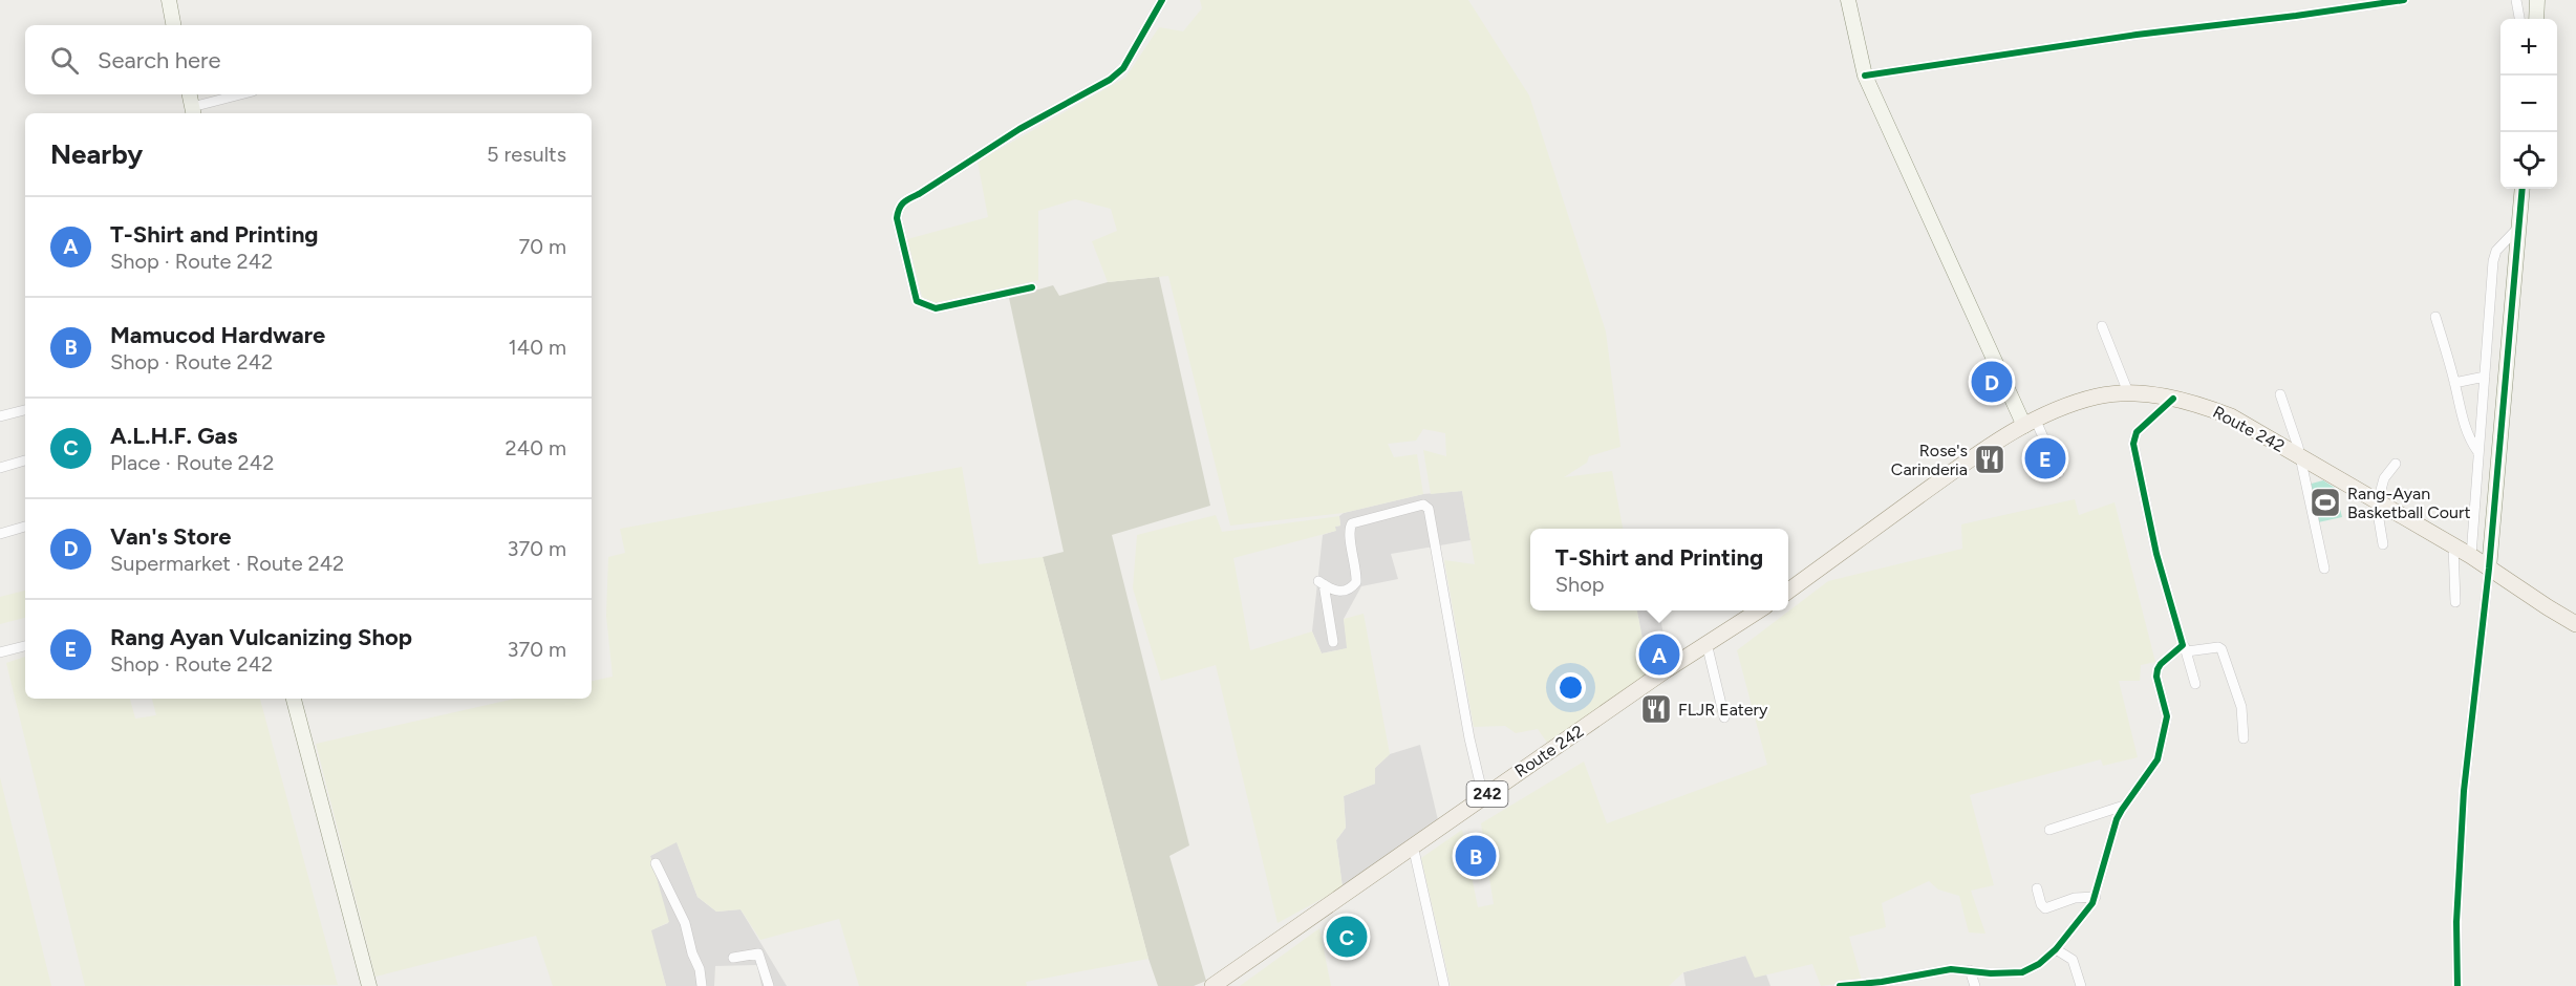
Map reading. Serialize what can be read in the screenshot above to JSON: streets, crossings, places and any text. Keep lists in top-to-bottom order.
{
  "streets": {
    "main road": ["Route 242", "242"]
  },
  "places": {
    "restaurant": ["Rose's Carinderia", "FLJR Eatery"],
    "sports": ["Rang-Ayan Basketball Court"]
  },
  "page": {
    "map_buttons": ["+", "−"],
    "search": "Search here",
    "heading": ["Nearby", "5 results"],
    "list": [
      {
        "mark": "A",
        "name": "T-Shirt and Printing",
        "note": "Shop · Route 242",
        "value": "70 m"
      },
      {
        "mark": "B",
        "name": "Mamucod Hardware",
        "note": "Shop · Route 242",
        "value": "140 m"
      },
      {
        "mark": "C",
        "name": "A.L.H.F. Gas",
        "note": "Place · Route 242",
        "value": "240 m"
      },
      {
        "mark": "D",
        "name": "Van's Store",
        "note": "Supermarket · Route 242",
        "value": "370 m"
      },
      {
        "mark": "E",
        "name": "Rang Ayan Vulcanizing Shop",
        "note": "Shop · Route 242",
        "value": "370 m"
      }
    ],
    "pins": [
      "D",
      "E",
      "A",
      "B",
      "C"
    ],
    "popup": ["T-Shirt and Printing", "Shop"]
  }
}
